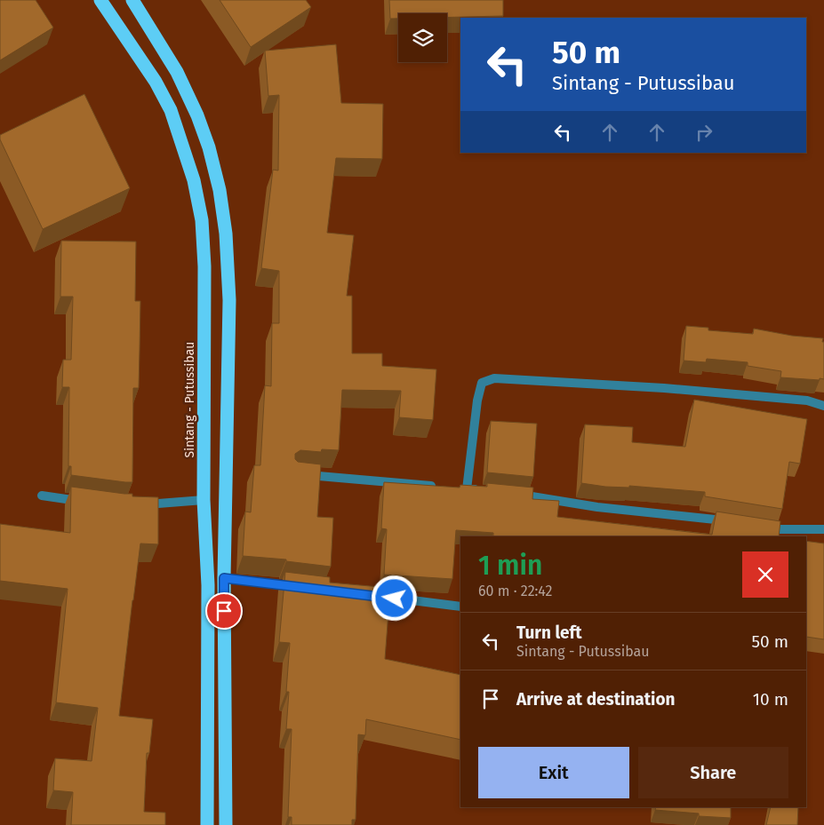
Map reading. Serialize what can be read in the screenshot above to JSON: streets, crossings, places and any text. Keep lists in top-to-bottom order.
{
  "streets": {
    "highway": ["Sintang - Putussibau"]
  },
  "page": {
    "turn": ["50 m", "Sintang - Putussibau"],
    "heading": ["1 min", "60 m · 22:42"],
    "list": [
      {
        "name": "Turn left",
        "note": "Sintang - Putussibau",
        "value": "50 m"
      },
      {
        "name": "Arrive at destination",
        "value": "10 m"
      }
    ],
    "buttons": ["Exit", "Share"]
  }
}
